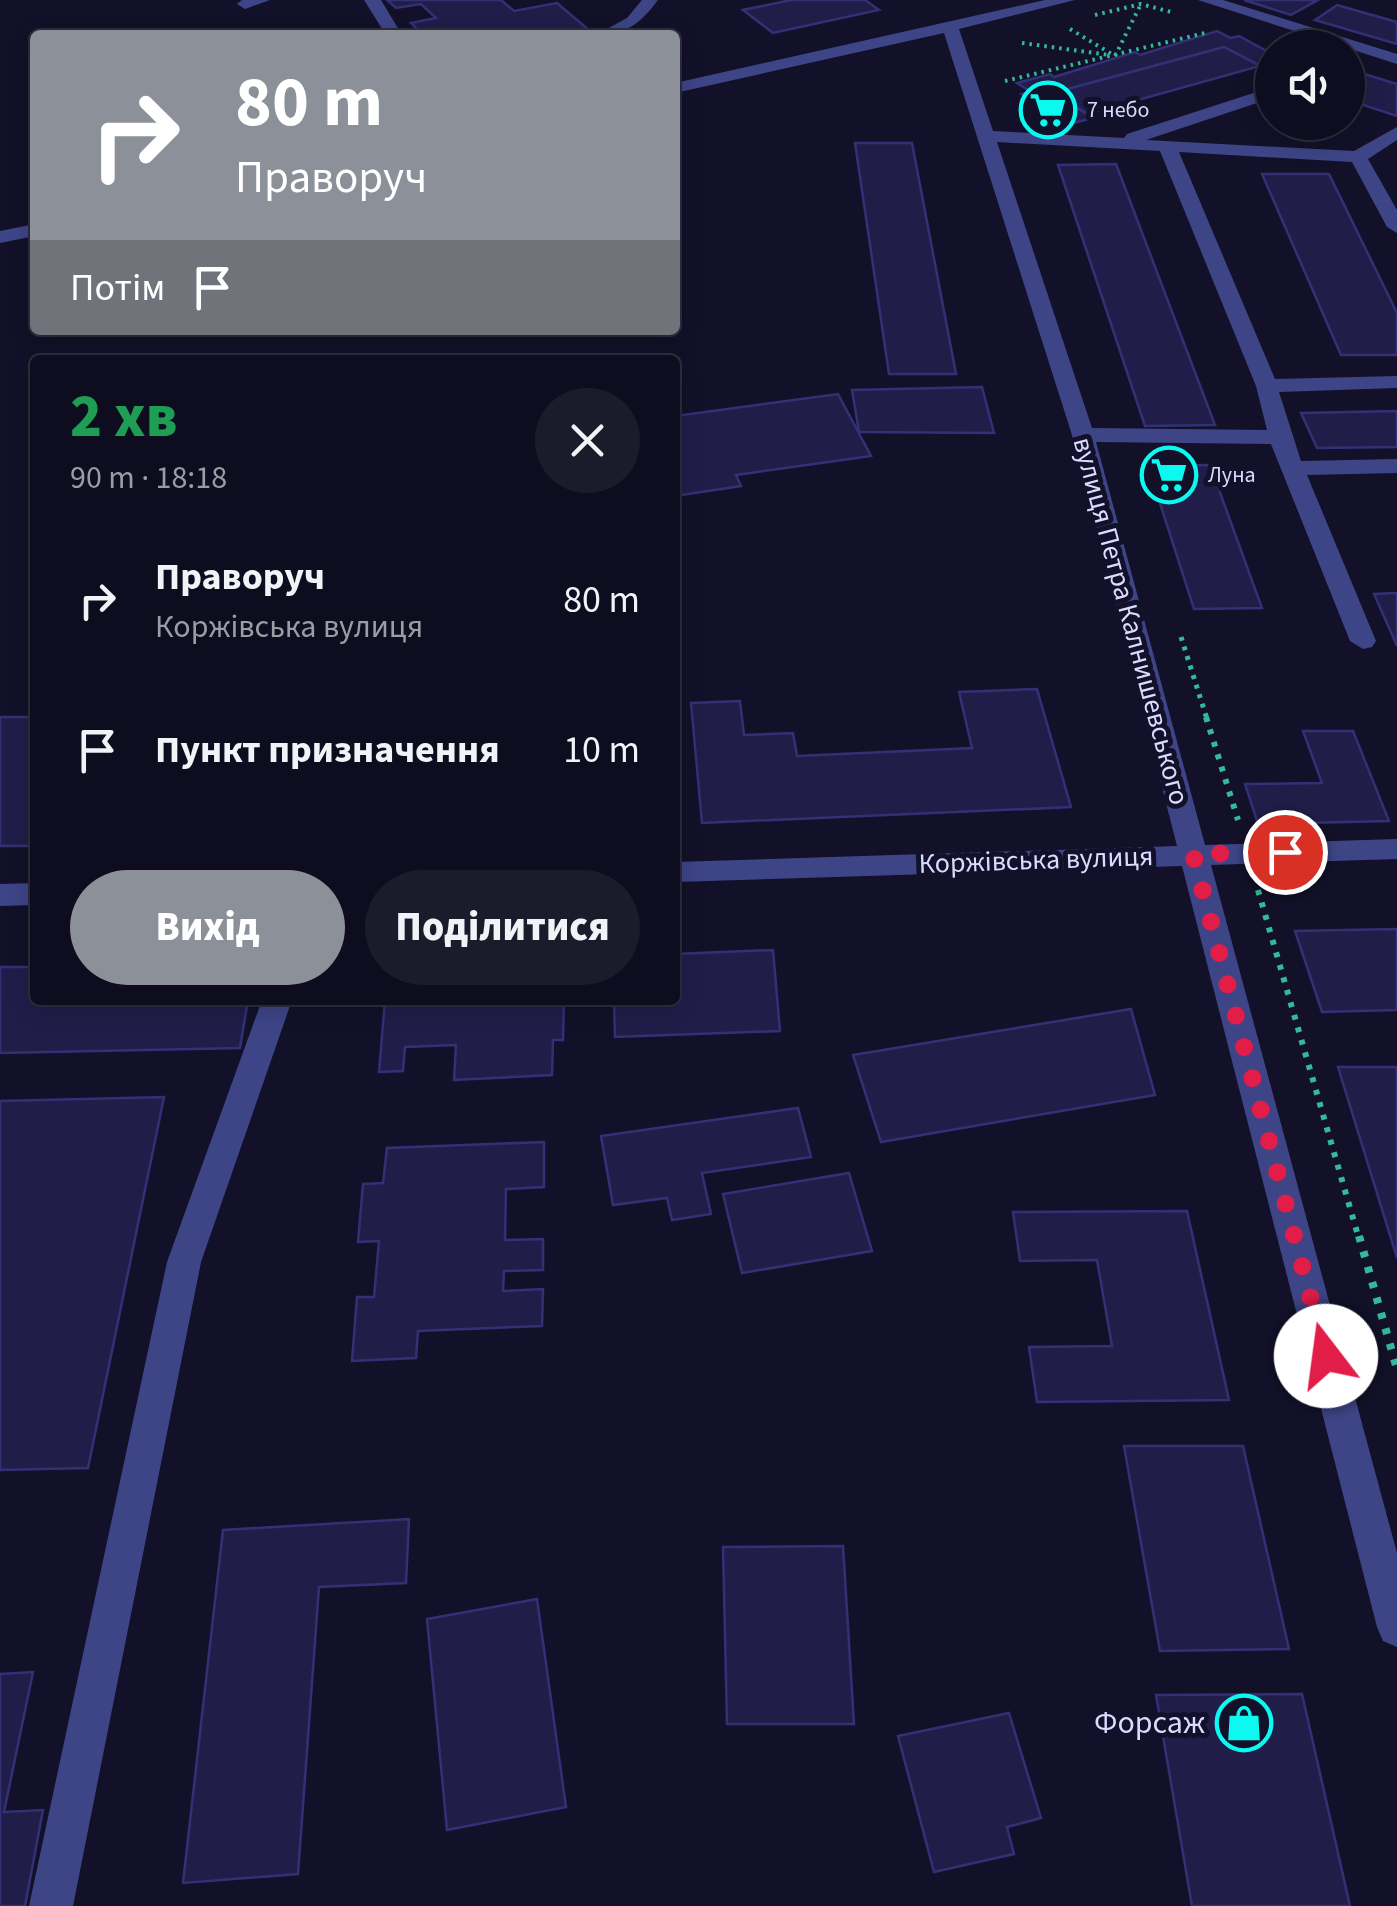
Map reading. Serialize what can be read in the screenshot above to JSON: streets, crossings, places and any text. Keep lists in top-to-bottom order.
{
  "streets": {
    "street": ["вулиця Петра Калнишевського", "Коржівська вулиця"]
  },
  "crossings": [
    ["вулиця Петра Калнишевського", "Коржівська вулиця"]
  ],
  "places": {
    "supermarket": ["7 небо", "Луна"],
    "shop": ["Форсаж"]
  },
  "page": {
    "turn": ["80 m", "Праворуч"],
    "then": "Потім",
    "heading": ["2 хв", "90 m · 18:18"],
    "list": [
      {
        "name": "Праворуч",
        "note": "Коржівська вулиця",
        "value": "80 m"
      },
      {
        "name": "Пункт призначення",
        "value": "10 m"
      }
    ],
    "buttons": ["Вихід", "Поділитися"]
  }
}
